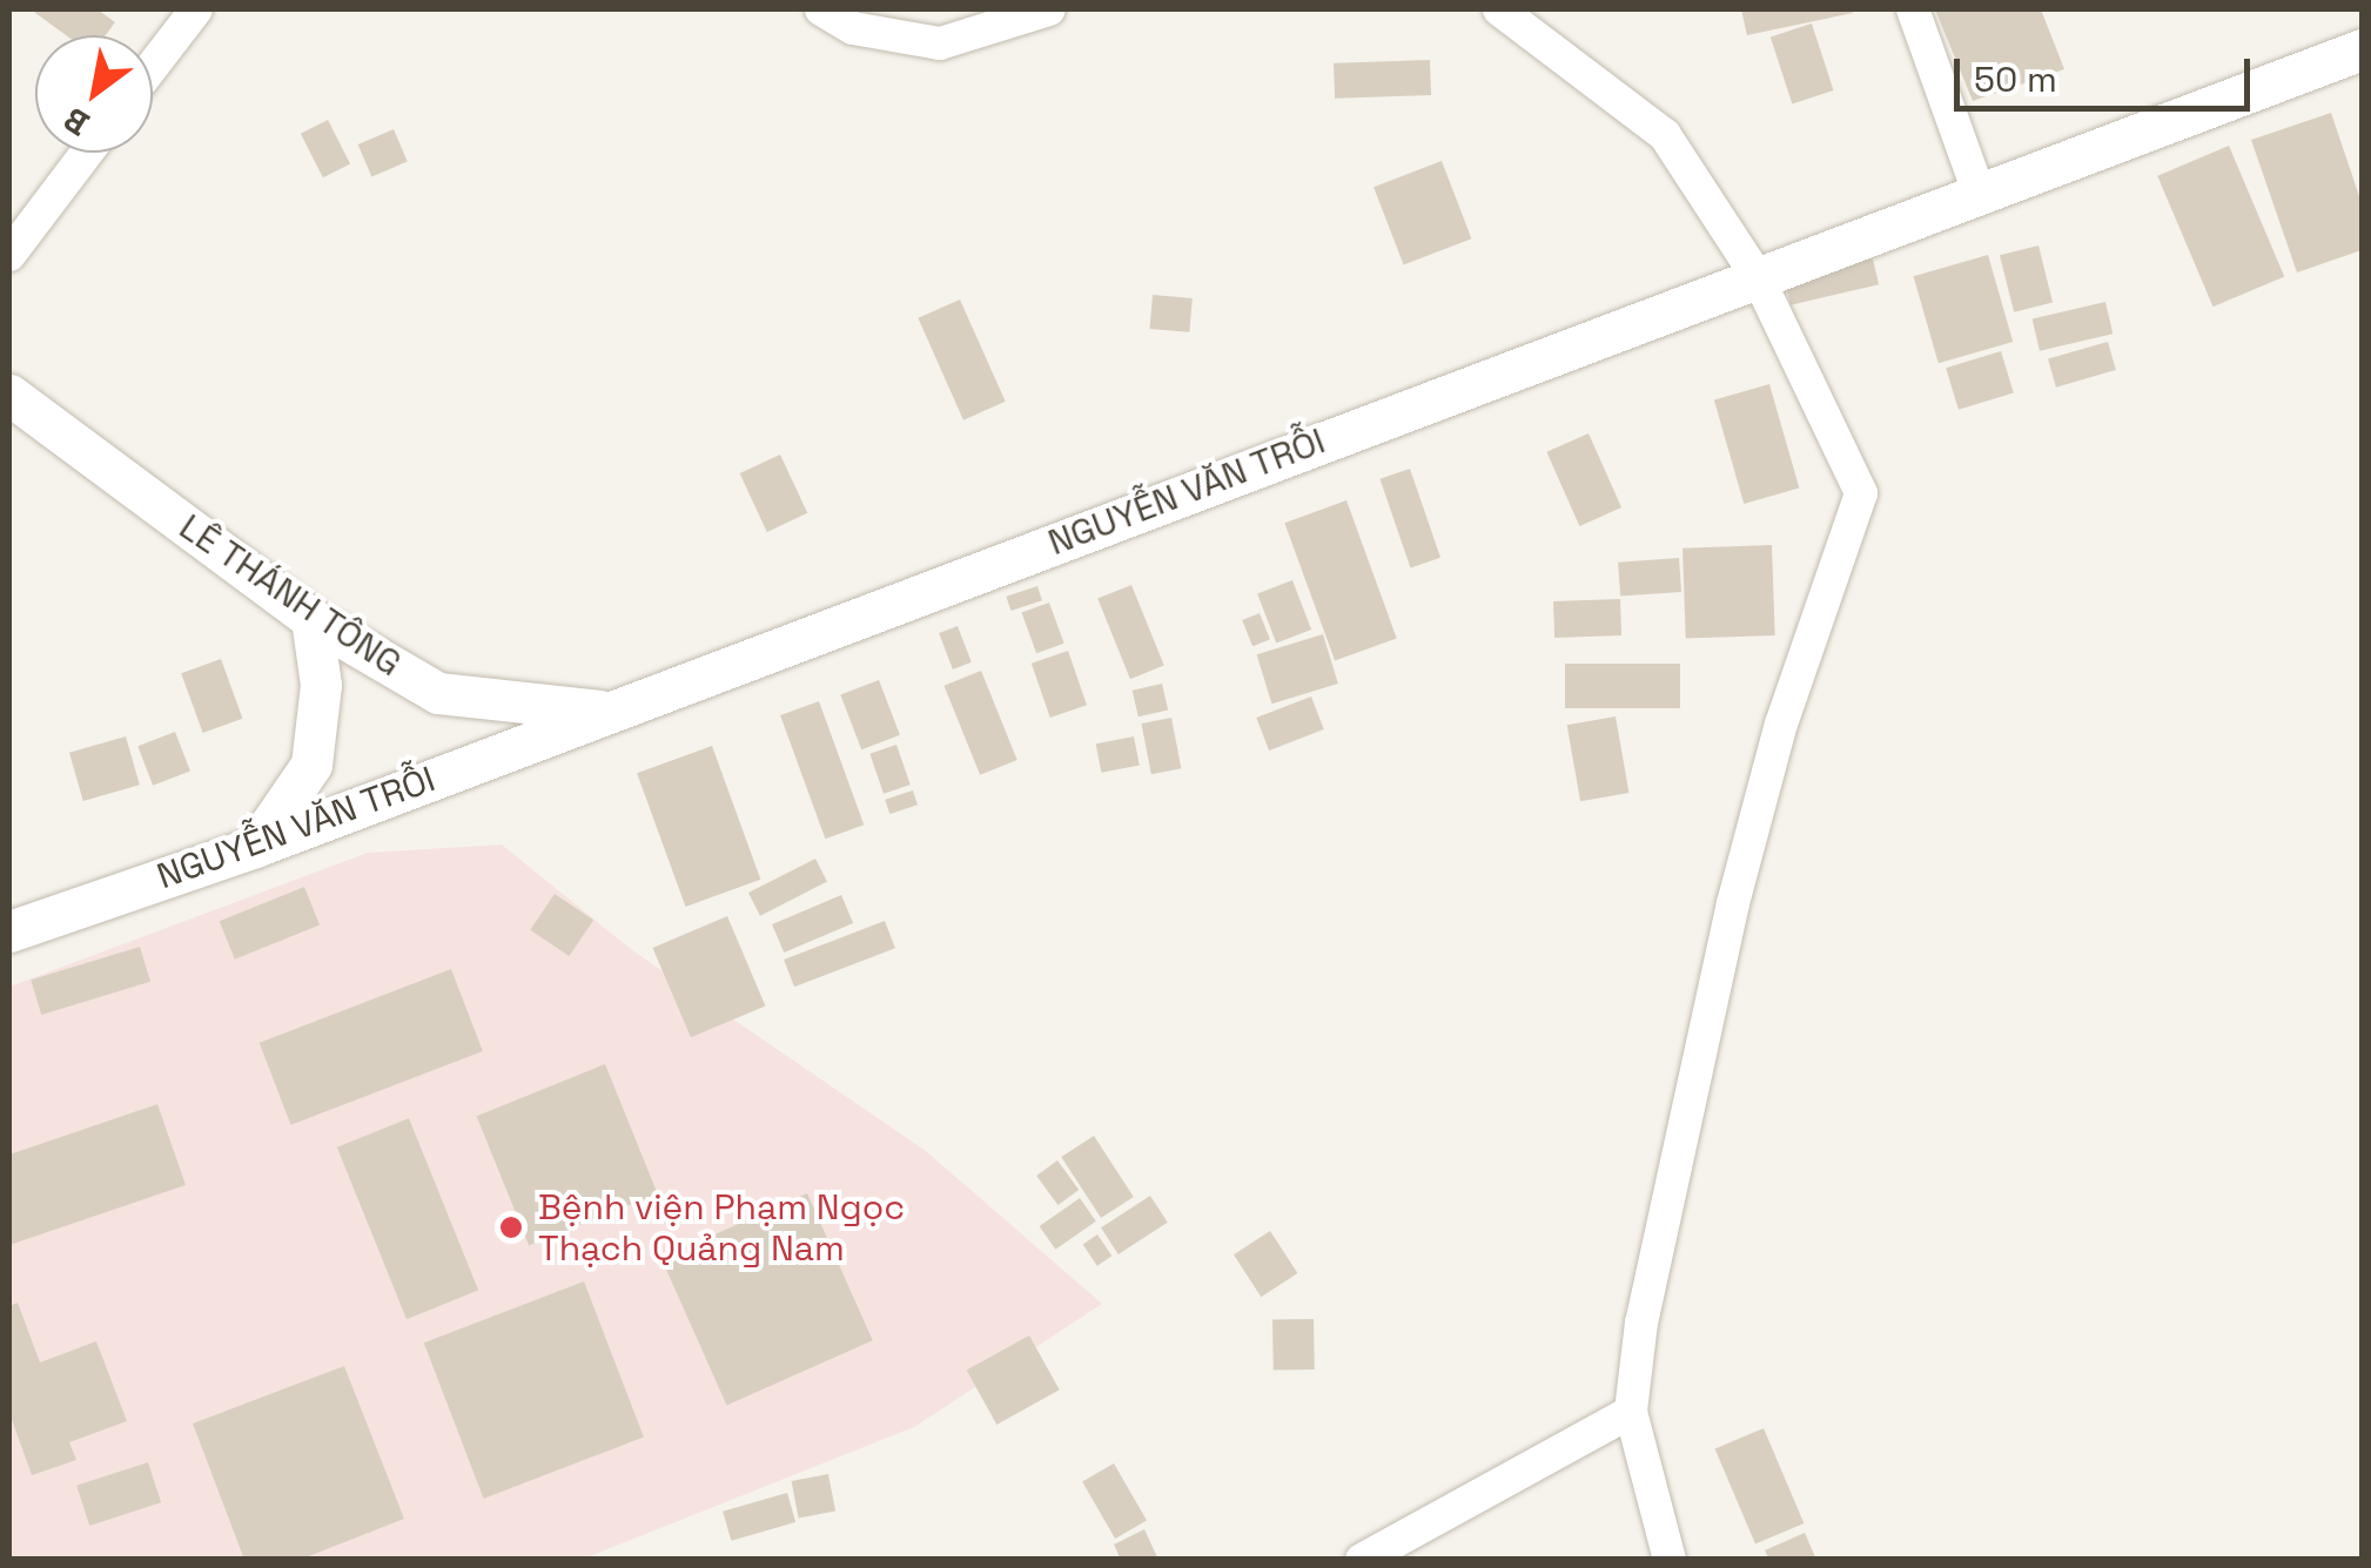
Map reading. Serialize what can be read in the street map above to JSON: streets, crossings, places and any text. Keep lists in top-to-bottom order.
{
  "streets": {
    "street": ["NGUYỄN VĂN TRỖI", "LÊ THÁNH TÔNG"]
  },
  "crossings": [
    ["NGUYỄN VĂN TRỖI", "LÊ THÁNH TÔNG"]
  ],
  "places": ["Bệnh viện Phạm Ngọc Thạch Quảng Nam"],
  "scale_bar": "50 m",
  "north": "bottom left"
}
